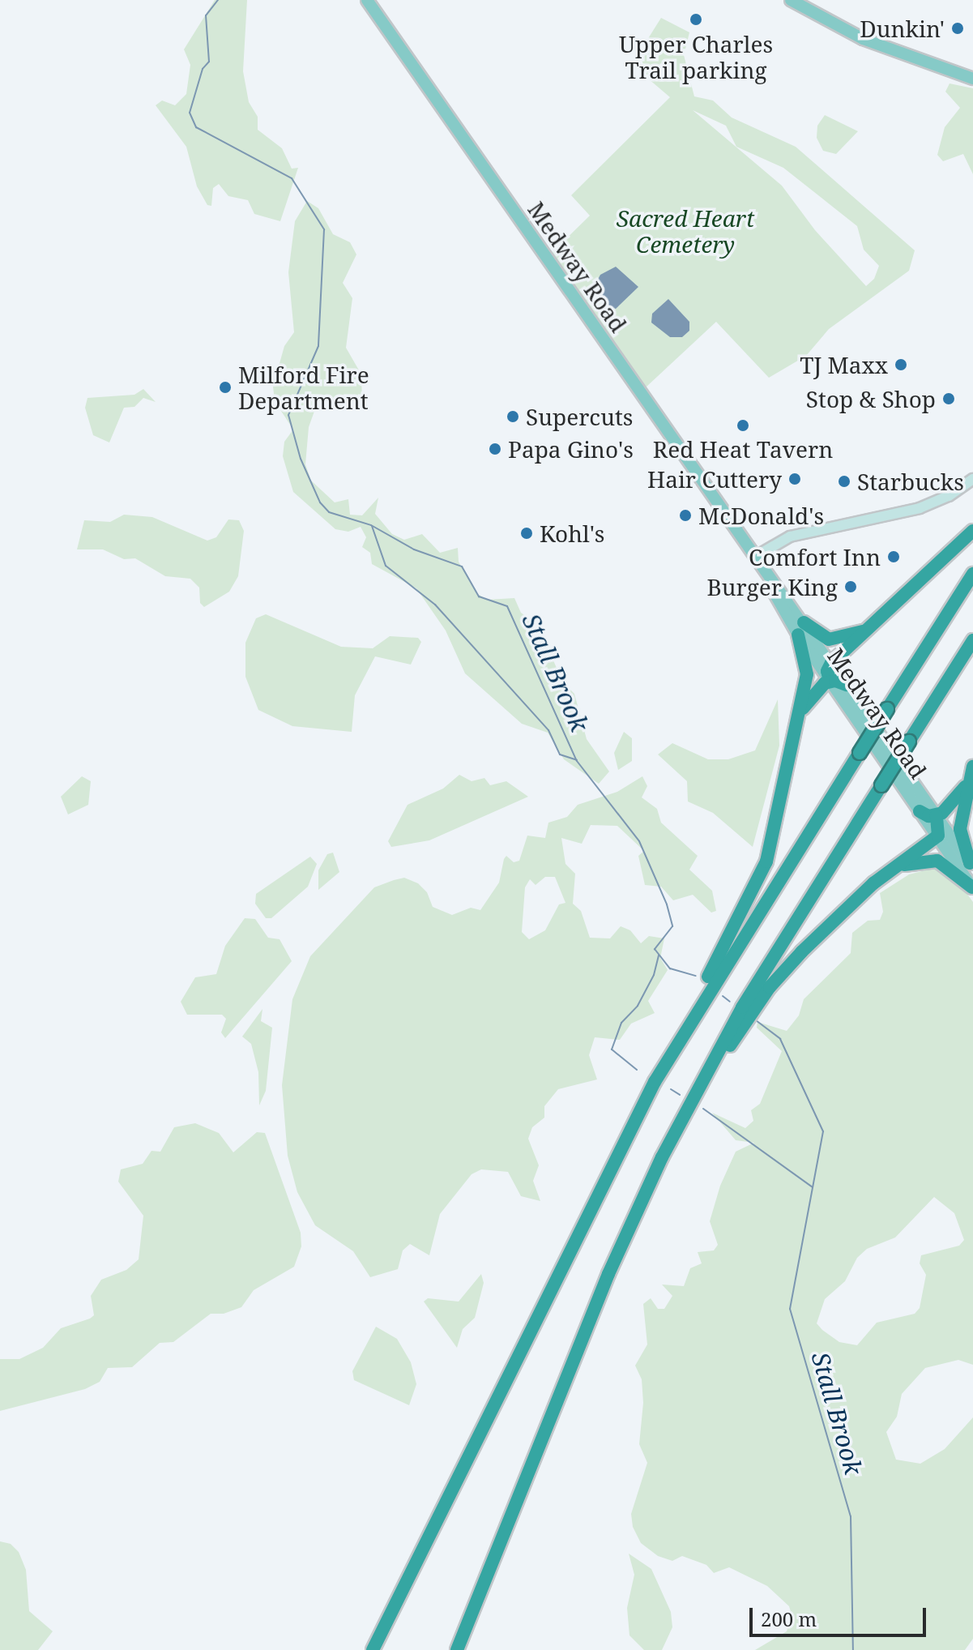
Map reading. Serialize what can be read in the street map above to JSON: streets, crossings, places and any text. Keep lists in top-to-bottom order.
{
  "streets": {
    "main road": ["Medway Road"]
  },
  "water": ["Stall Brook"],
  "parks": ["Sacred Heart Cemetery"],
  "places": [
    "Upper Charles Trail parking",
    "Dunkin'",
    "TJ Maxx",
    "Milford Fire Department",
    "Stop & Shop",
    "Supercuts",
    "Red Heat Tavern",
    "Papa Gino's",
    "Hair Cuttery",
    "Starbucks",
    "McDonald's",
    "Kohl's",
    "Comfort Inn",
    "Burger King"
  ],
  "scale_bar": "200 m"
}
